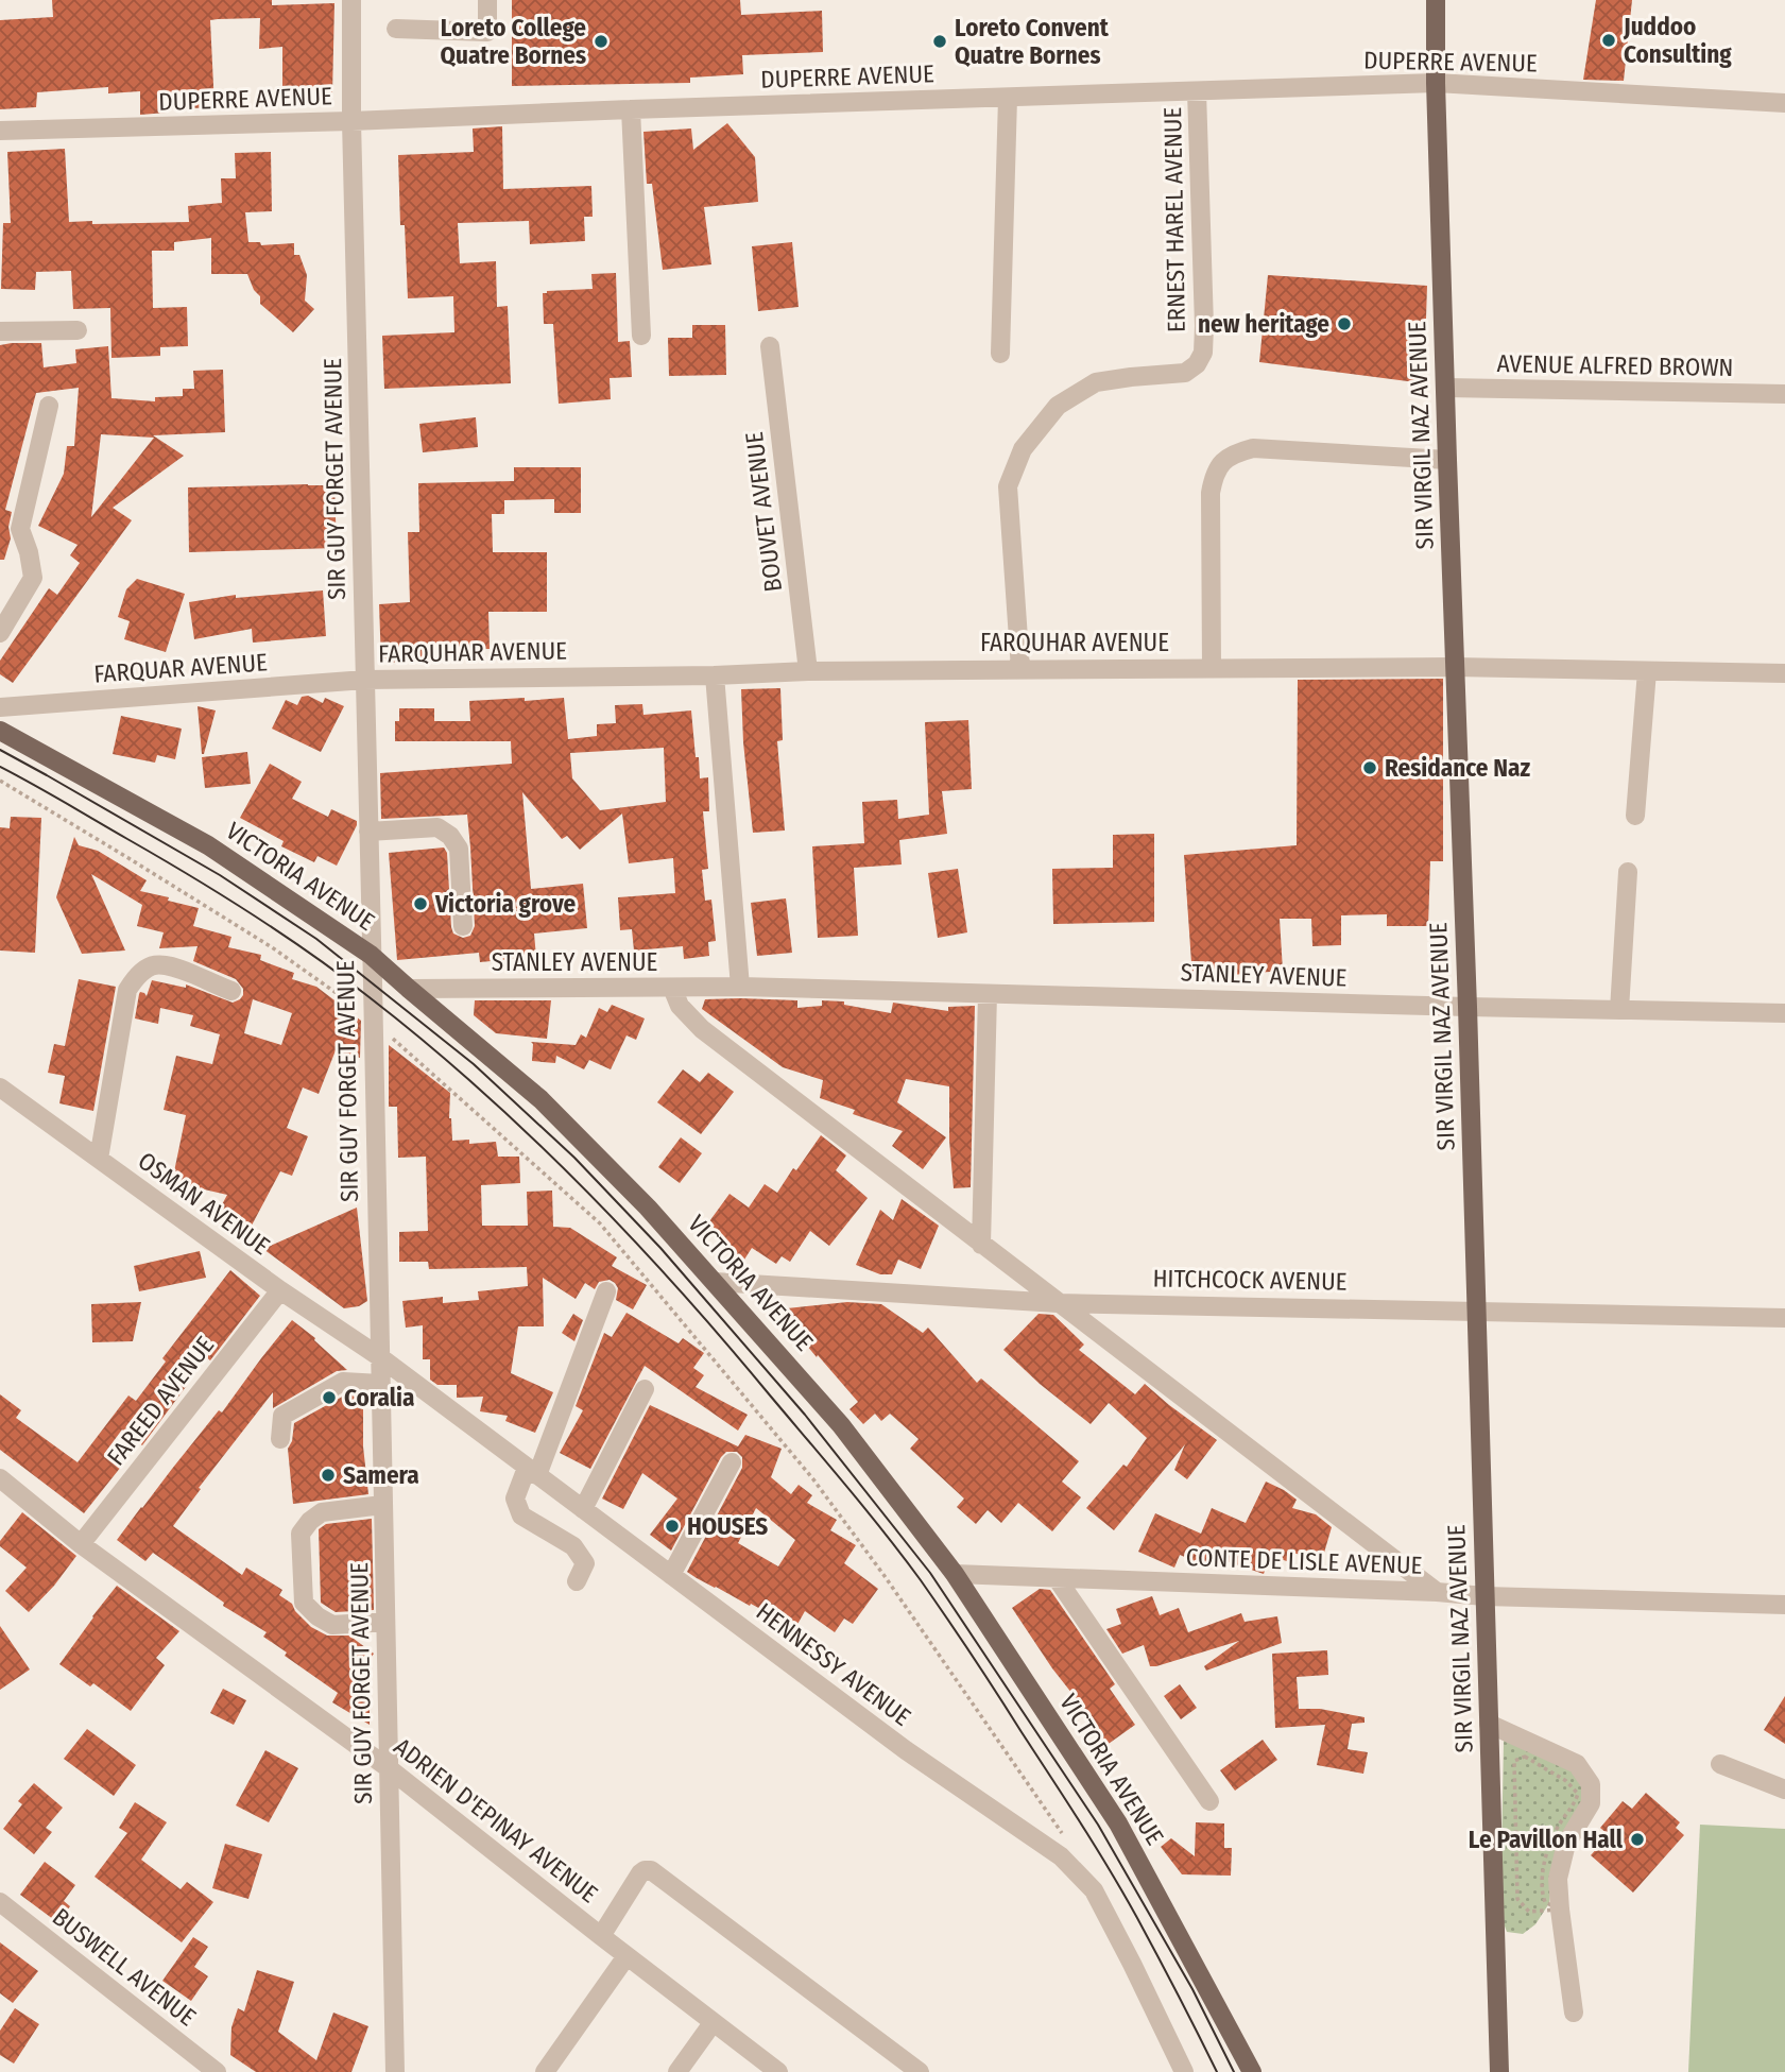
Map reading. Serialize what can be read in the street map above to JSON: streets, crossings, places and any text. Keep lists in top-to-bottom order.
{
  "streets": {
    "main road": ["SIR VIRGIL NAZ AVENUE", "VICTORIA AVENUE"],
    "street": [
      "DUPERRE AVENUE",
      "ERNEST HAREL AVENUE",
      "AVENUE ALFRED BROWN",
      "SIR GUY FORGET AVENUE",
      "BOUVET AVENUE",
      "FARQUHAR AVENUE",
      "FARQUAR AVENUE",
      "STANLEY AVENUE",
      "OSMAN AVENUE",
      "HITCHCOCK AVENUE",
      "FAREED AVENUE",
      "CONTE DE LISLE AVENUE",
      "HENNESSY AVENUE",
      "ADRIEN D'EPINAY AVENUE",
      "BUSWELL AVENUE"
    ]
  },
  "crossings": [
    ["DUPERRE AVENUE", "ERNEST HAREL AVENUE"],
    ["DUPERRE AVENUE", "SIR VIRGIL NAZ AVENUE"],
    ["DUPERRE AVENUE", "SIR GUY FORGET AVENUE"],
    ["ERNEST HAREL AVENUE", "FARQUHAR AVENUE"],
    ["AVENUE ALFRED BROWN", "SIR VIRGIL NAZ AVENUE"],
    ["SIR VIRGIL NAZ AVENUE", "FARQUHAR AVENUE"],
    ["SIR VIRGIL NAZ AVENUE", "STANLEY AVENUE"],
    ["SIR VIRGIL NAZ AVENUE", "HITCHCOCK AVENUE"],
    ["SIR VIRGIL NAZ AVENUE", "CONTE DE LISLE AVENUE"],
    ["SIR GUY FORGET AVENUE", "FARQUHAR AVENUE"],
    ["SIR GUY FORGET AVENUE", "FARQUAR AVENUE"],
    ["SIR GUY FORGET AVENUE", "VICTORIA AVENUE"],
    ["SIR GUY FORGET AVENUE", "OSMAN AVENUE"],
    ["SIR GUY FORGET AVENUE", "HENNESSY AVENUE"],
    ["SIR GUY FORGET AVENUE", "ADRIEN D'EPINAY AVENUE"],
    ["BOUVET AVENUE", "FARQUHAR AVENUE"],
    ["FARQUHAR AVENUE", "FARQUAR AVENUE"],
    ["VICTORIA AVENUE", "STANLEY AVENUE"],
    ["VICTORIA AVENUE", "HITCHCOCK AVENUE"],
    ["VICTORIA AVENUE", "CONTE DE LISLE AVENUE"],
    ["OSMAN AVENUE", "FAREED AVENUE"],
    ["OSMAN AVENUE", "HENNESSY AVENUE"],
    ["FAREED AVENUE", "ADRIEN D'EPINAY AVENUE"]
  ],
  "places": [
    "Juddoo Consulting",
    "Loreto College Quatre Bornes",
    "Loreto Convent Quatre Bornes",
    "new heritage",
    "Residance Naz",
    "Victoria grove",
    "Coralia",
    "Samera",
    "HOUSES",
    "Le Pavillon Hall"
  ]
}
